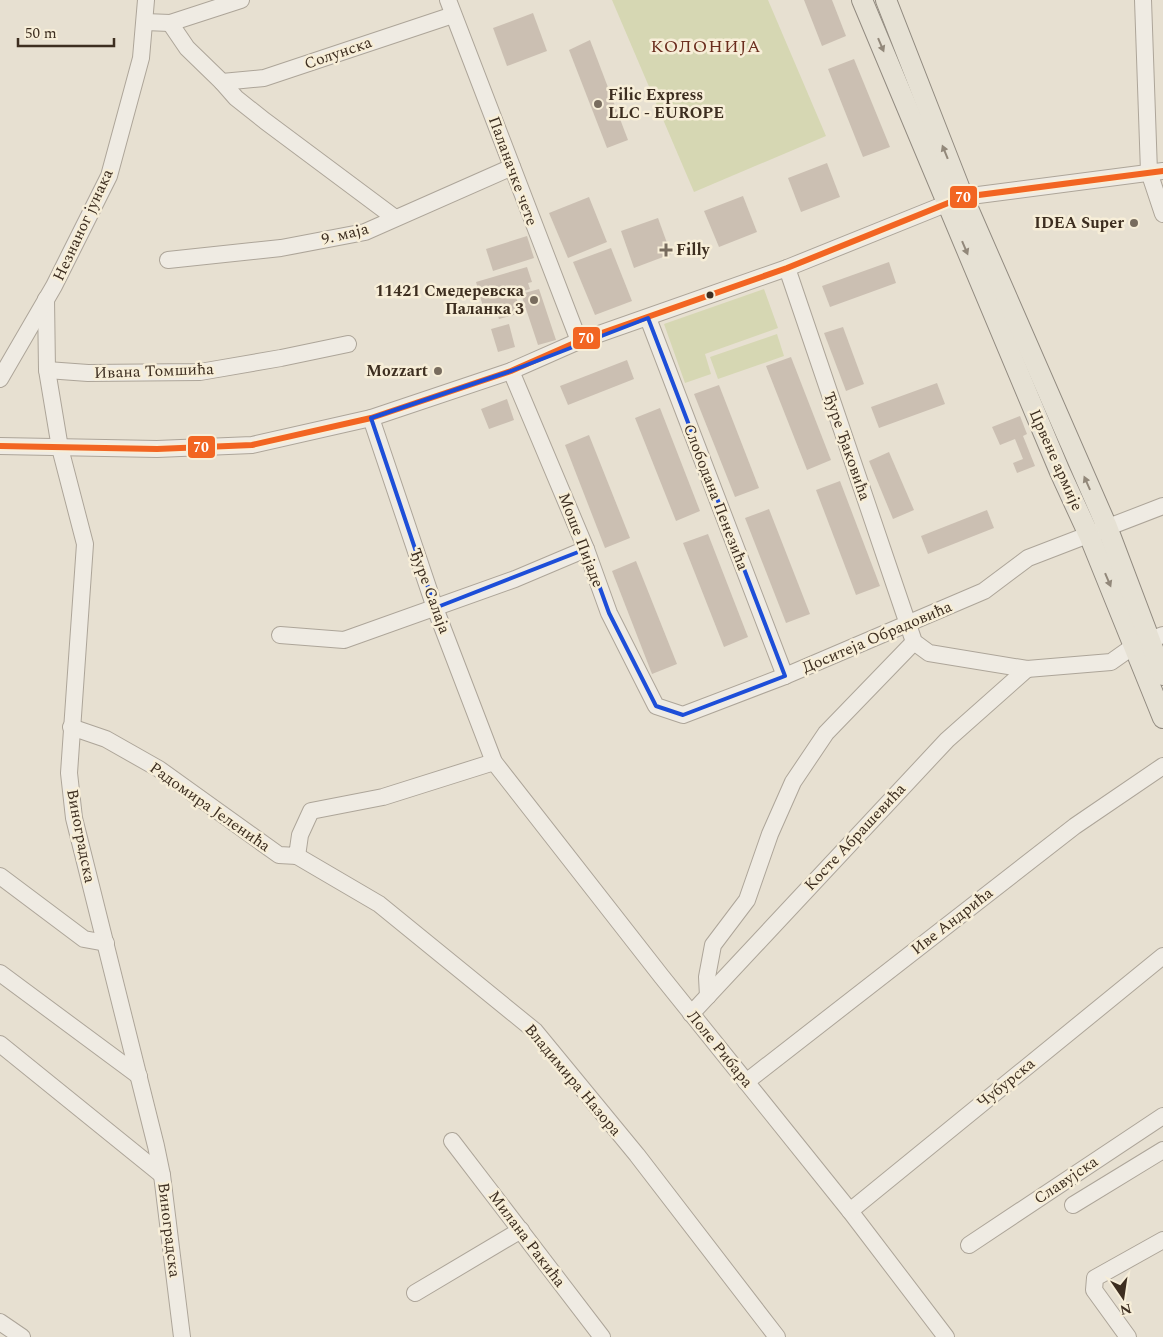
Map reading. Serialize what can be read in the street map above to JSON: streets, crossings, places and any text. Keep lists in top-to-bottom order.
{
  "streets": {
    "main road": ["Црвене армије"],
    "street": [
      "Солунска",
      "Паланачке чете",
      "Незнаног јунака",
      "9. маја",
      "Ивана Томшића",
      "Ђуре Ђаковића",
      "Слободана Пенезића",
      "Моше Пијаде",
      "Ђуре Салаја",
      "Доситеја Обрадовића",
      "Радомира Јеленића",
      "Виноградска",
      "Косте Абрашевића",
      "Иве Андрића",
      "Лоле Рибара",
      "Владимира Назора",
      "Чубурска",
      "Славујска",
      "Милана Ракића"
    ]
  },
  "crossings": [
    ["Солунска", "Паланачке чете"],
    ["Паланачке чете", "9. маја"],
    ["Незнаног јунака", "Виноградска"],
    ["Ивана Томшића", "Виноградска"],
    ["Ђуре Ђаковића", "Доситеја Обрадовића"],
    ["Црвене армије", "Доситеја Обрадовића"],
    ["Слободана Пенезића", "Доситеја Обрадовића"],
    ["Моше Пијаде", "Доситеја Обрадовића"],
    ["Ђуре Салаја", "Лоле Рибара"],
    ["Доситеја Обрадовића", "Косте Абрашевића"],
    ["Радомира Јеленића", "Виноградска"],
    ["Радомира Јеленића", "Владимира Назора"],
    ["Косте Абрашевића", "Лоле Рибара"],
    ["Иве Андрића", "Лоле Рибара"],
    ["Лоле Рибара", "Чубурска"]
  ],
  "districts": ["КОЛОНИЈА"],
  "places": {
    "other": [
      "Filic Express LLC - EUROPE",
      "IDEA Super",
      "11421 Смедеревска Паланка 3",
      "Mozzart"
    ],
    "health": ["Filly"]
  },
  "lines": ["transit line 70"],
  "scale_bar": "50 m",
  "north": "bottom"
}
